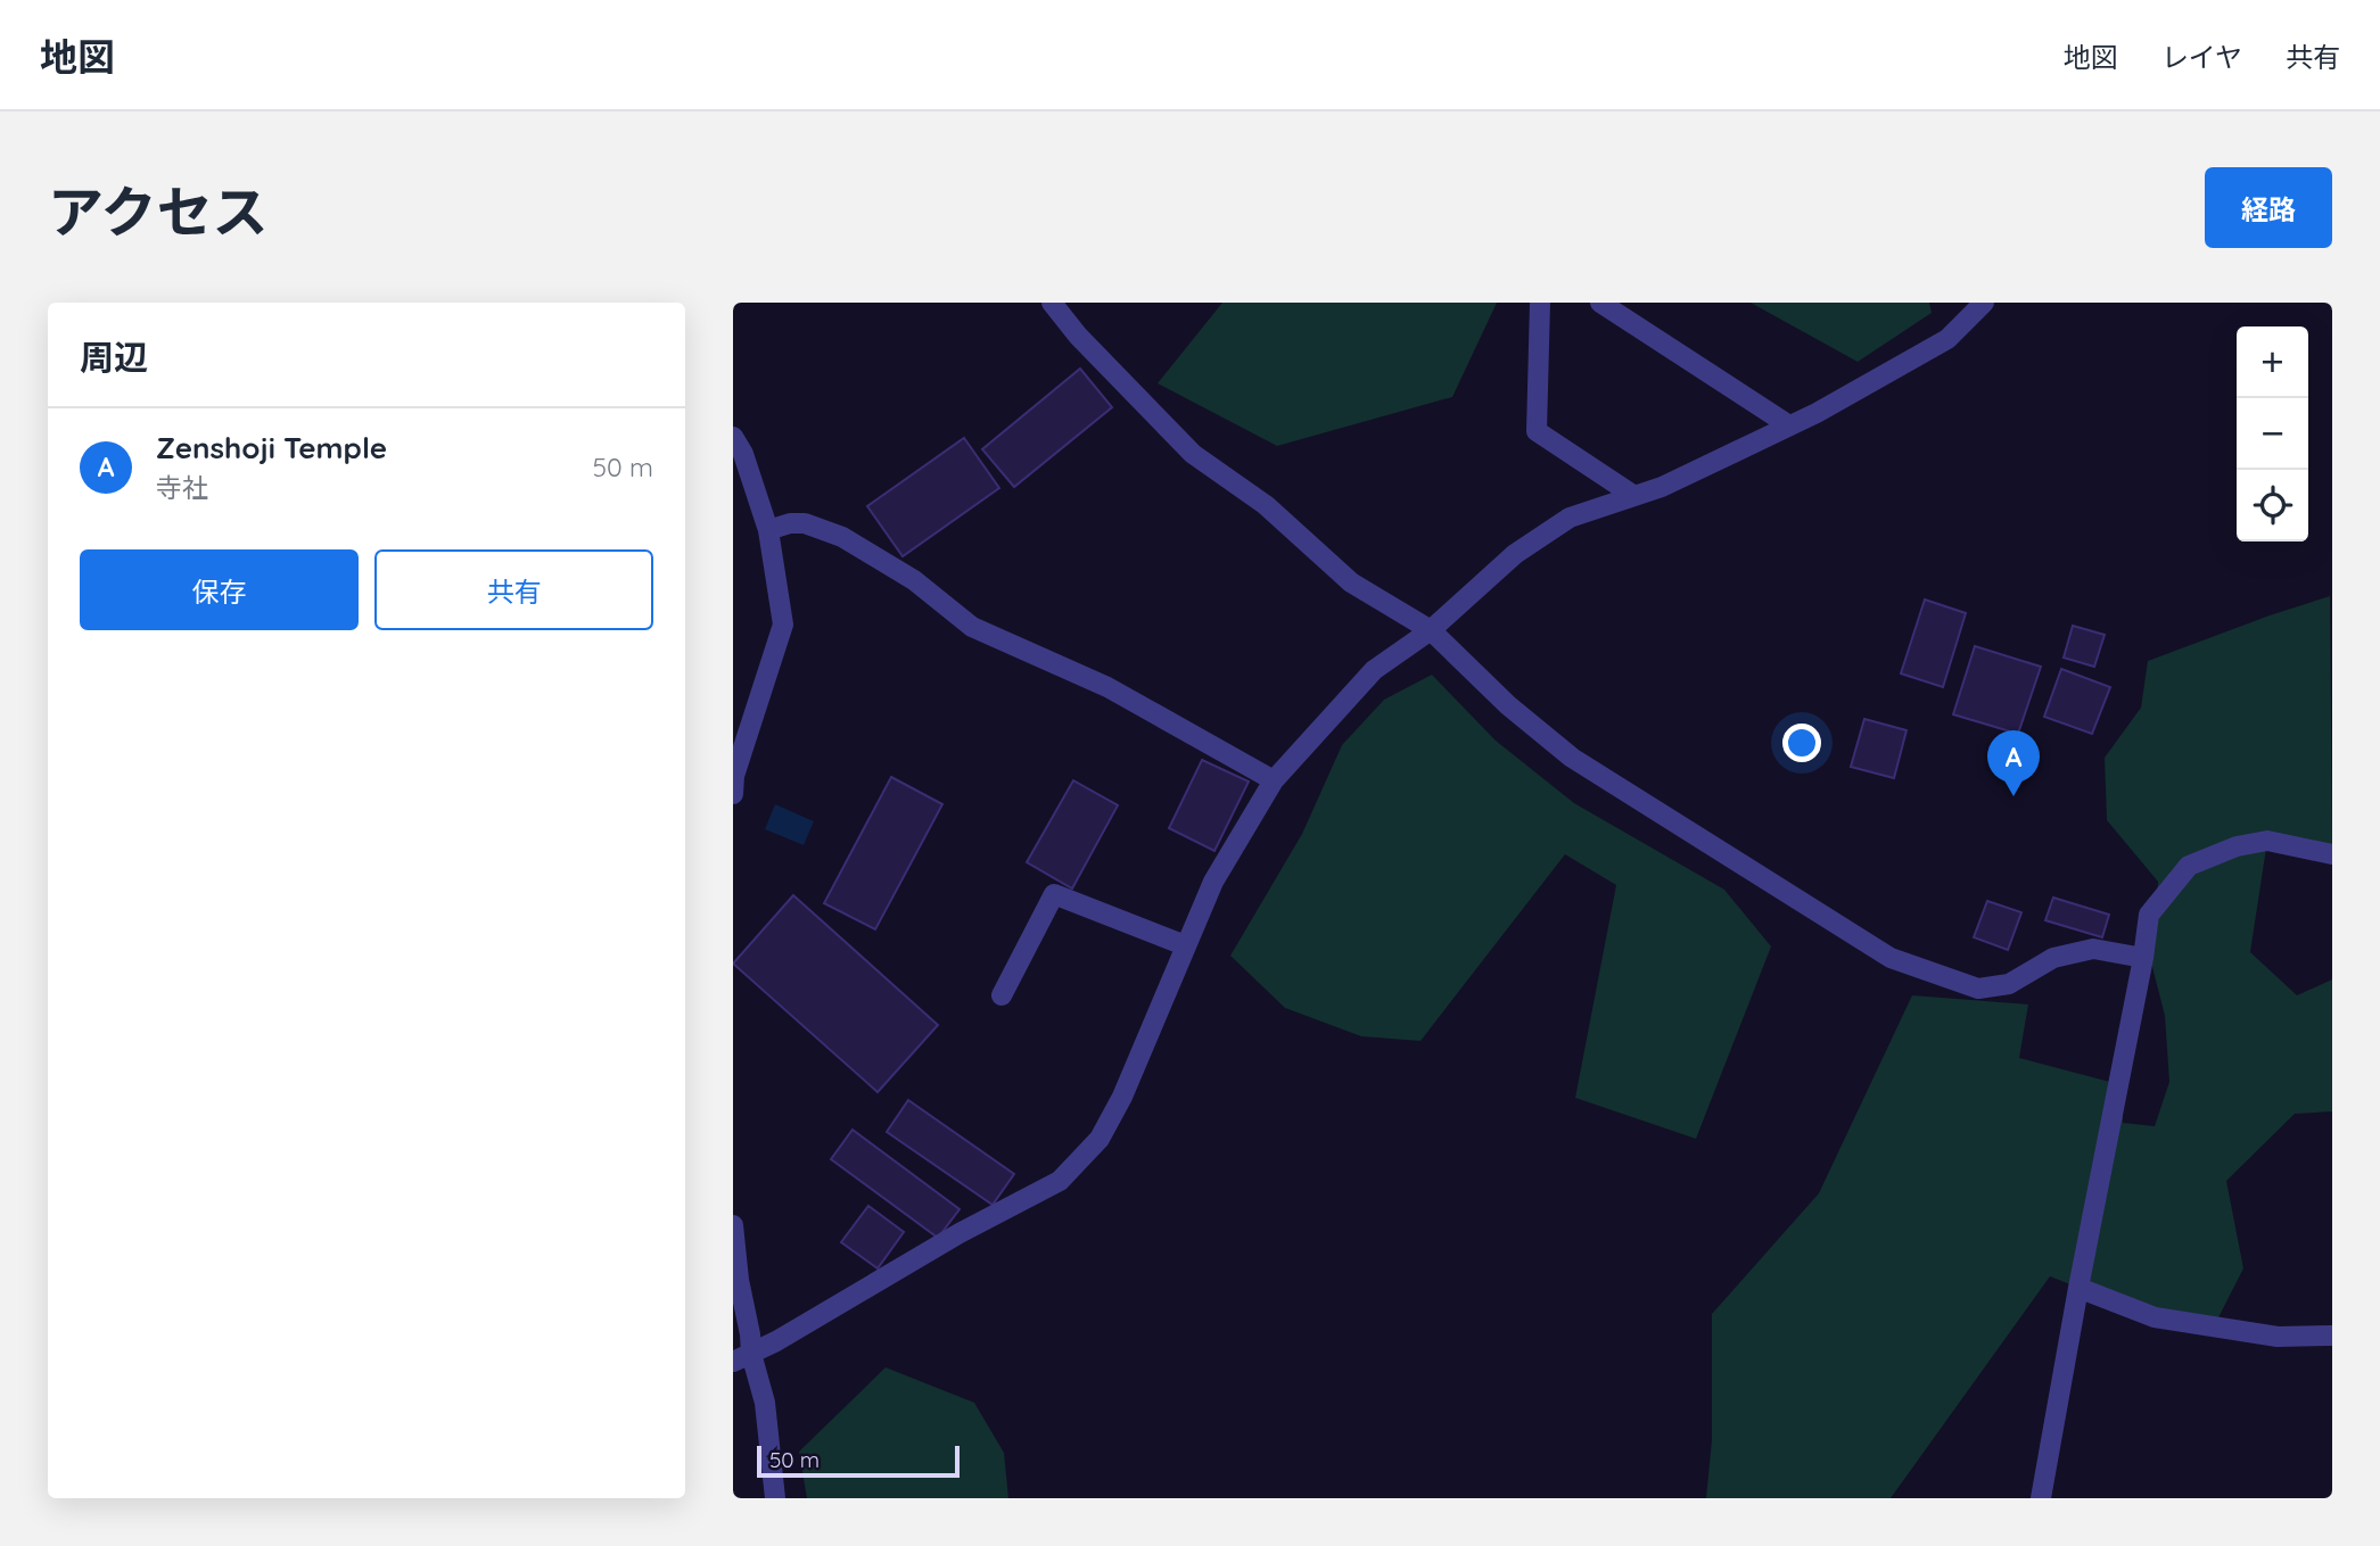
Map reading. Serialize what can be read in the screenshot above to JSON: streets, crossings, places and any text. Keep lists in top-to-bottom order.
{
  "scale_bar": "50 m",
  "page": {
    "header": "地図",
    "nav": ["地図", "レイヤ", "共有"],
    "title": "アクセス",
    "buttons": [
      "経路",
      ["保存", "共有"]
    ],
    "heading": "周辺",
    "map_buttons": ["+", "−"],
    "list": [
      {
        "mark": "A",
        "name": "Zenshoji Temple",
        "note": "寺社",
        "value": "50 m"
      }
    ],
    "pins": "A",
    "scale": "50 m"
  }
}
